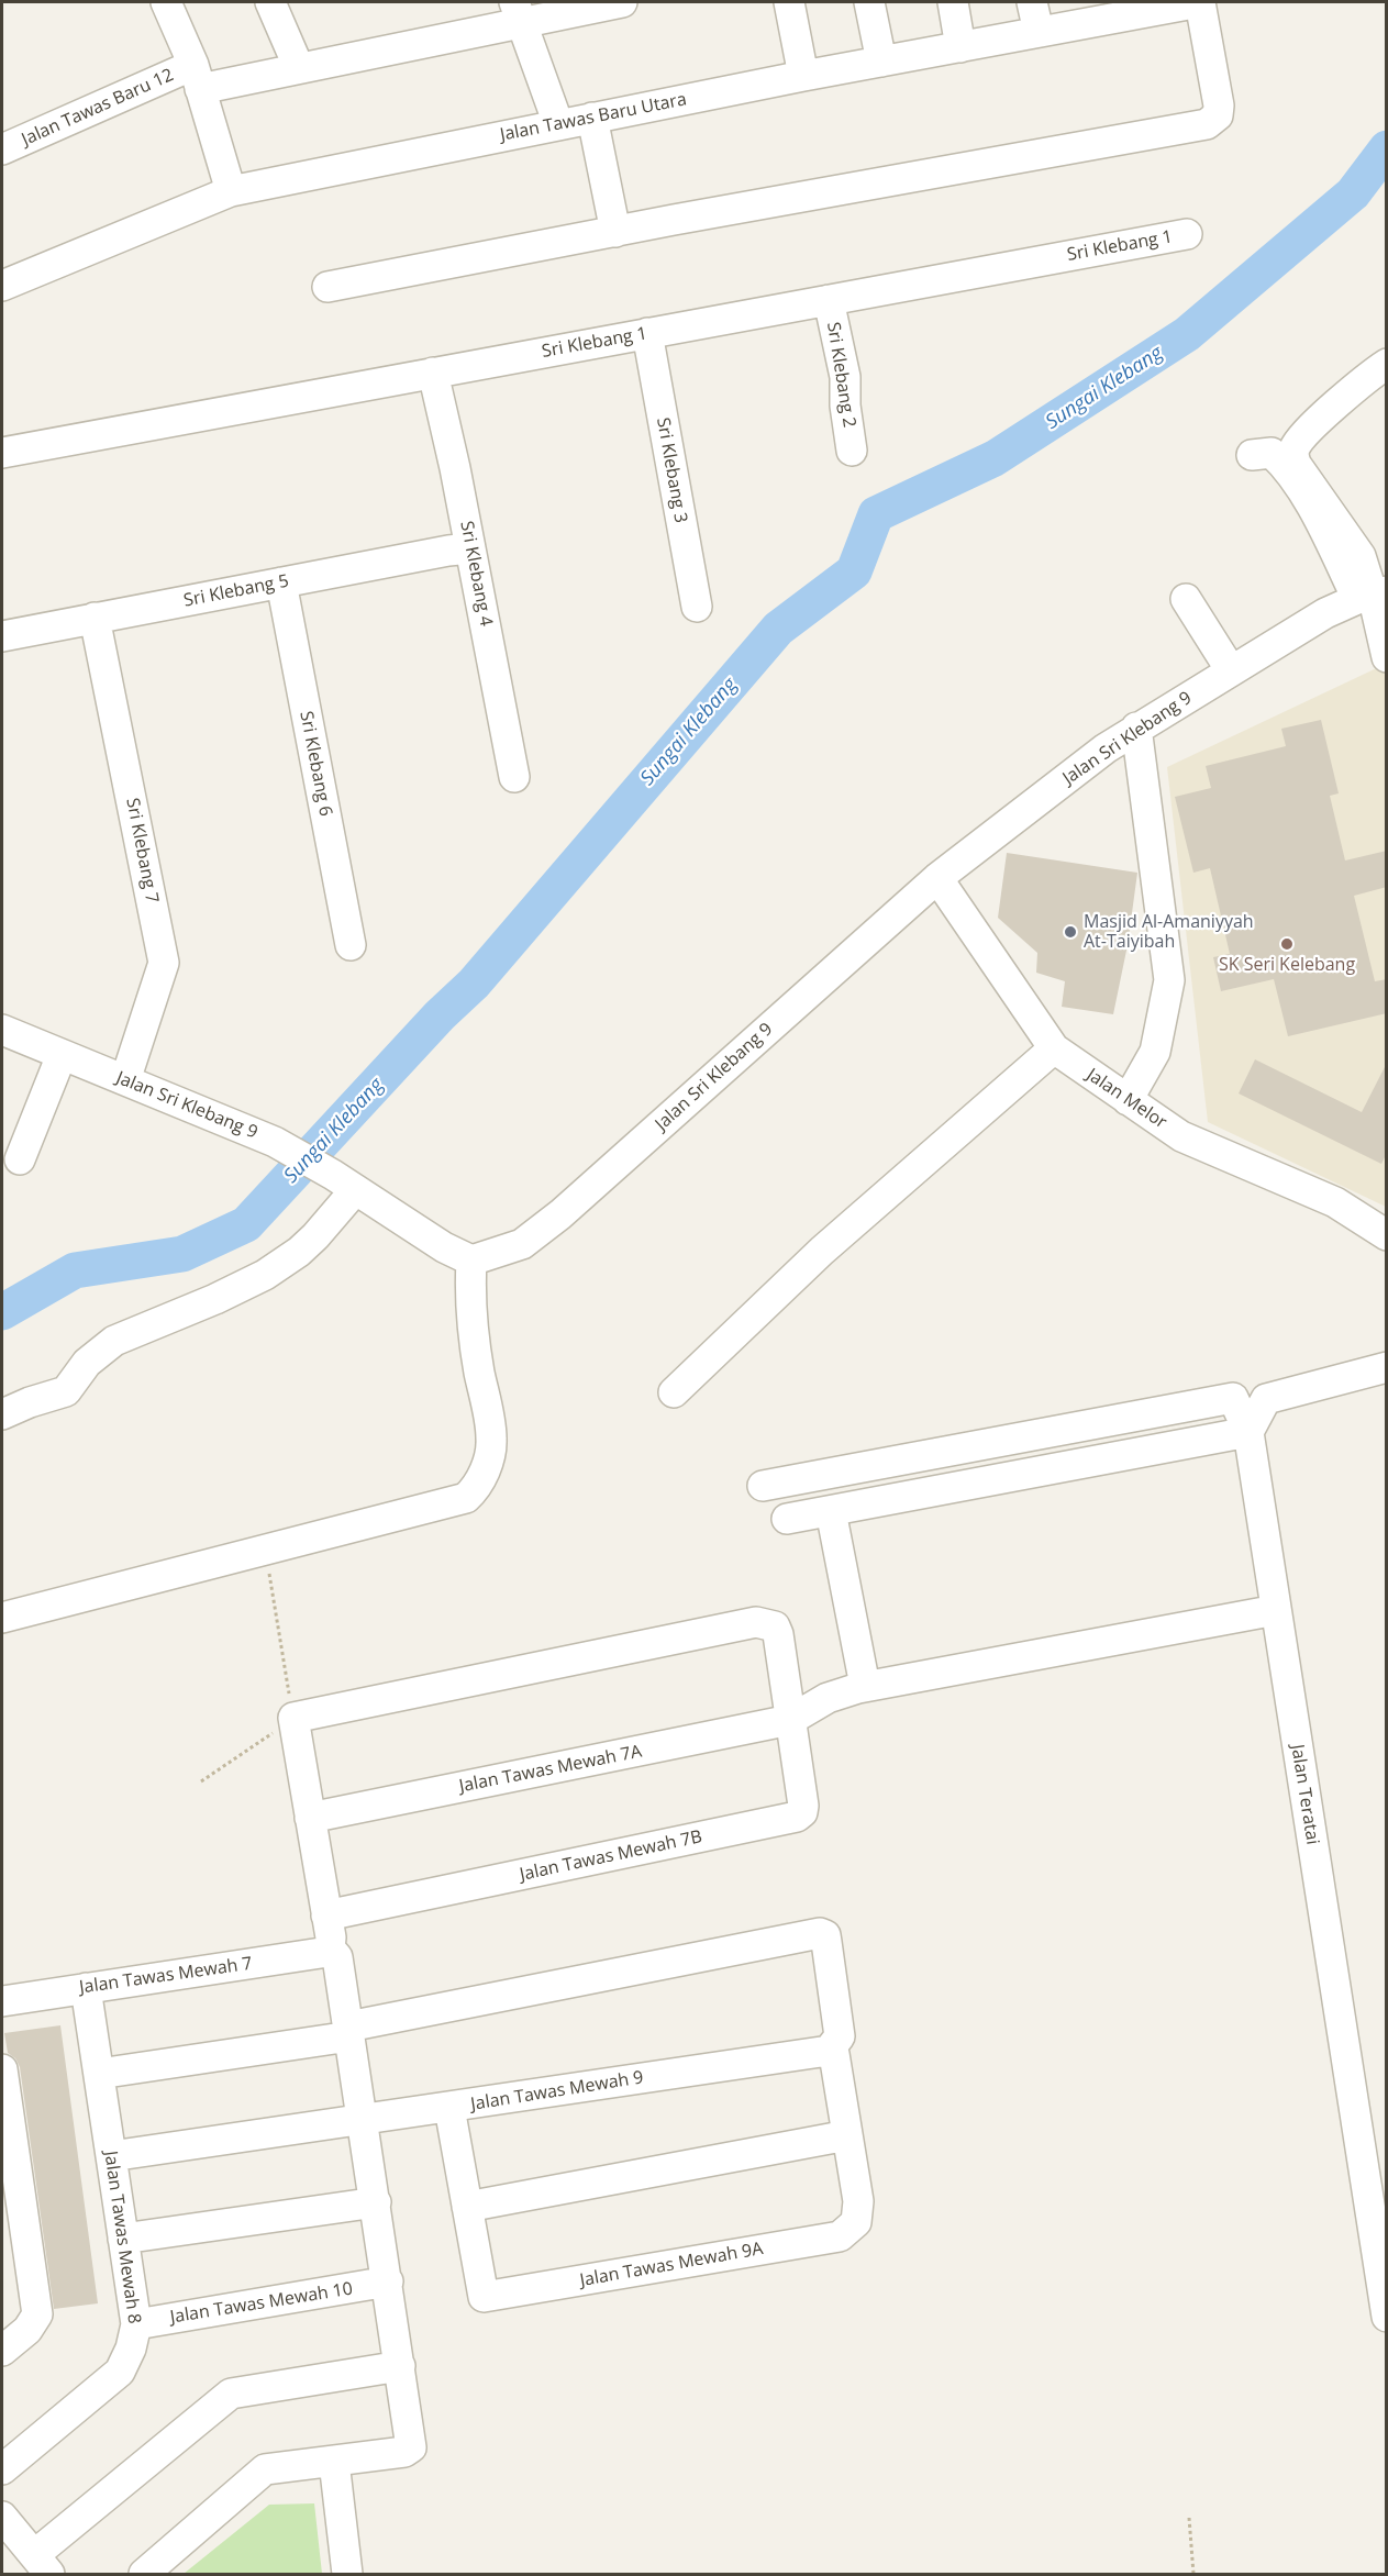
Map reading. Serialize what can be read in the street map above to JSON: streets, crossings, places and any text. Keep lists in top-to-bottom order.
{
  "streets": {
    "street": [
      "Jalan Tawas Baru 12",
      "Jalan Tawas Baru Utara",
      "Sri Klebang 1",
      "Sri Klebang 2",
      "Sri Klebang 3",
      "Sri Klebang 4",
      "Sri Klebang 5",
      "Jalan Sri Klebang 9",
      "Sri Klebang 6",
      "Sri Klebang 7",
      "Jalan Melor",
      "Jalan Tawas Mewah 7A",
      "Jalan Teratai",
      "Jalan Tawas Mewah 7B",
      "Jalan Tawas Mewah 7",
      "Jalan Tawas Mewah 9",
      "Jalan Tawas Mewah 8",
      "Jalan Tawas Mewah 9A",
      "Jalan Tawas Mewah 10"
    ]
  },
  "crossings": [
    ["Sri Klebang 1", "Sri Klebang 2"],
    ["Sri Klebang 1", "Sri Klebang 3"],
    ["Sri Klebang 1", "Sri Klebang 4"],
    ["Sri Klebang 4", "Sri Klebang 5"],
    ["Sri Klebang 5", "Sri Klebang 6"],
    ["Sri Klebang 5", "Sri Klebang 7"],
    ["Jalan Sri Klebang 9", "Sri Klebang 7"],
    ["Jalan Sri Klebang 9", "Jalan Melor"],
    ["Jalan Tawas Mewah 7A", "Jalan Teratai"],
    ["Jalan Tawas Mewah 7A", "Jalan Tawas Mewah 7B"],
    ["Jalan Tawas Mewah 7", "Jalan Tawas Mewah 8"],
    ["Jalan Tawas Mewah 9", "Jalan Tawas Mewah 8"],
    ["Jalan Tawas Mewah 8", "Jalan Tawas Mewah 10"]
  ],
  "water": ["Sungai Klebang"],
  "places": ["Masjid Al-Amaniyyah At-Taiyibah", "SK Seri Kelebang"]
}
